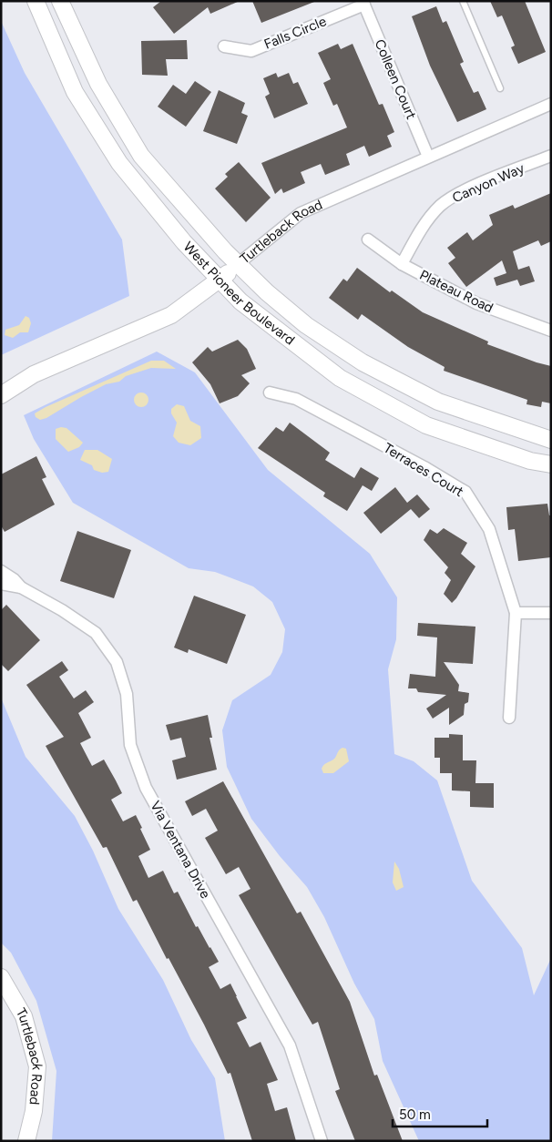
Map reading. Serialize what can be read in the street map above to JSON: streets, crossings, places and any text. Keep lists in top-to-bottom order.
{
  "streets": {
    "main road": ["Turtleback Road", "West Pioneer Boulevard"],
    "street": [
      "Falls Circle",
      "Colleen Court",
      "Canyon Way",
      "Plateau Road",
      "Terraces Court",
      "Via Ventana Drive"
    ]
  },
  "crossings": [
    ["Falls Circle", "Colleen Court"],
    ["Colleen Court", "Turtleback Road"],
    ["Canyon Way", "Plateau Road"],
    ["Turtleback Road", "West Pioneer Boulevard"]
  ],
  "scale_bar": "50 m"
}
